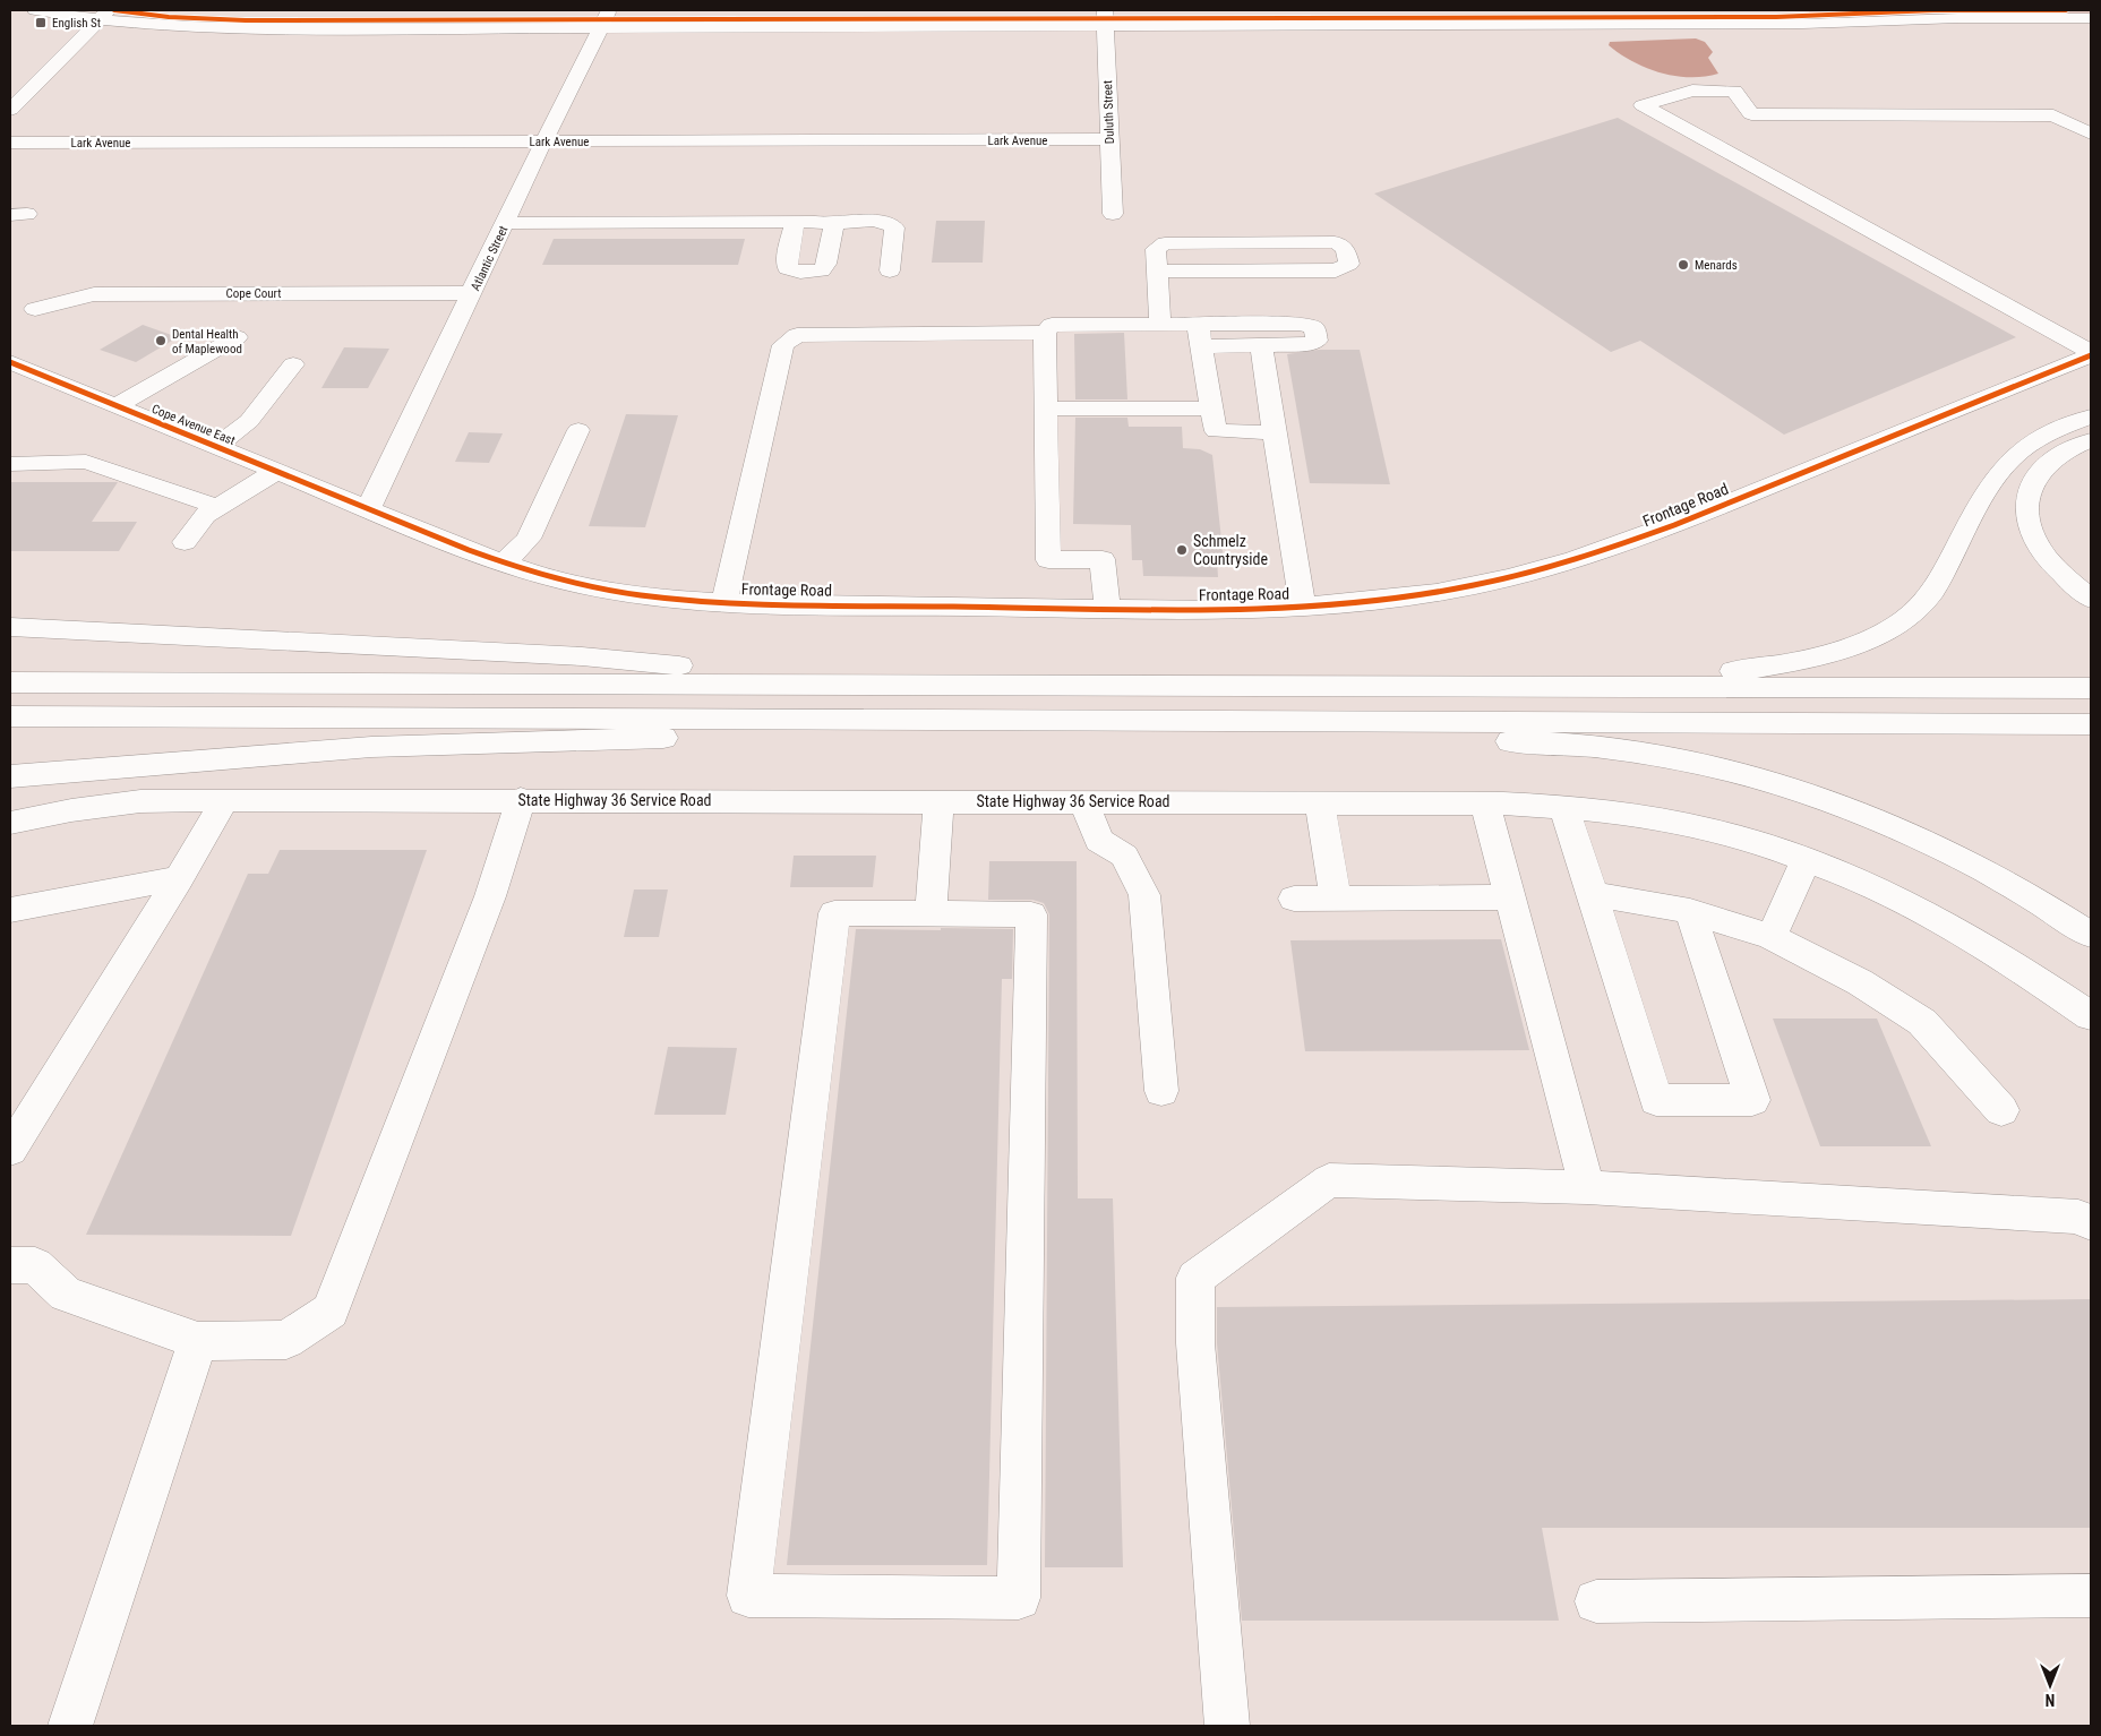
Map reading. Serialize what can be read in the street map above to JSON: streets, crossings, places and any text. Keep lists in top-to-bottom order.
{
  "streets": {
    "main road": [
      "Duluth Street",
      "Lark Avenue",
      "Atlantic Street",
      "Cope Court",
      "Cope Avenue East",
      "Frontage Road",
      "State Highway 36 Service Road"
    ]
  },
  "crossings": [
    ["Duluth Street", "Lark Avenue"],
    ["Lark Avenue", "Atlantic Street"],
    ["Atlantic Street", "Cope Court"],
    ["Atlantic Street", "Cope Avenue East"],
    ["Atlantic Street", "Frontage Road"],
    ["Cope Avenue East", "Frontage Road"]
  ],
  "places": {
    "transit": ["English St"],
    "other": ["Menards", "Dental Health of Maplewood", "Schmelz Countryside"]
  },
  "north": "bottom"
}
